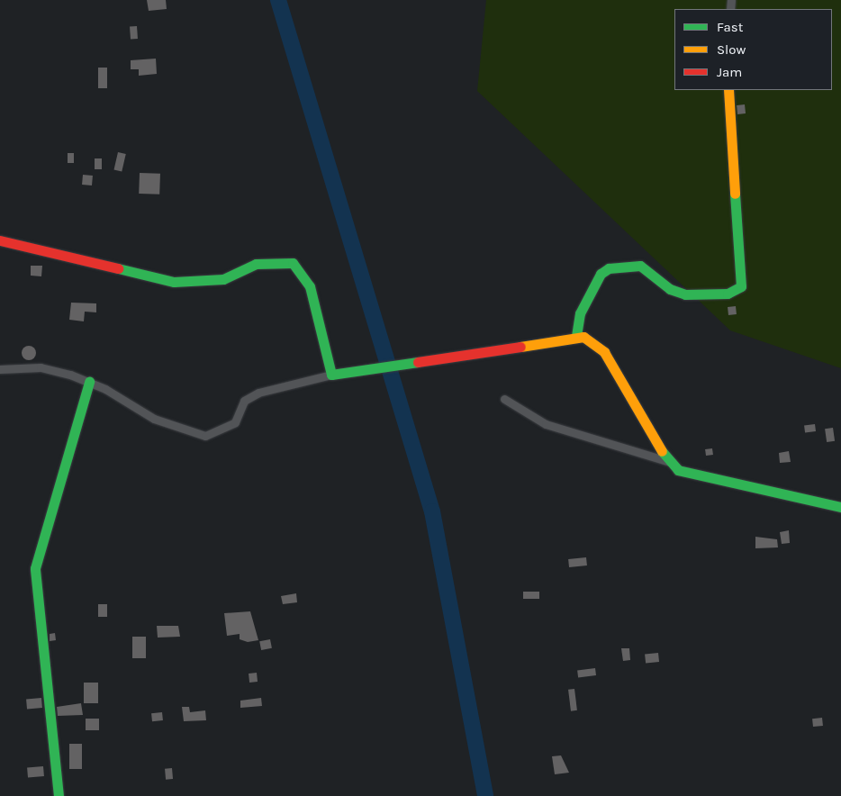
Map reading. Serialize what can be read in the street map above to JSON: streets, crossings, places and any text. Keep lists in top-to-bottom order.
{
  "legend": ["Fast", "Slow", "Jam"]
}
